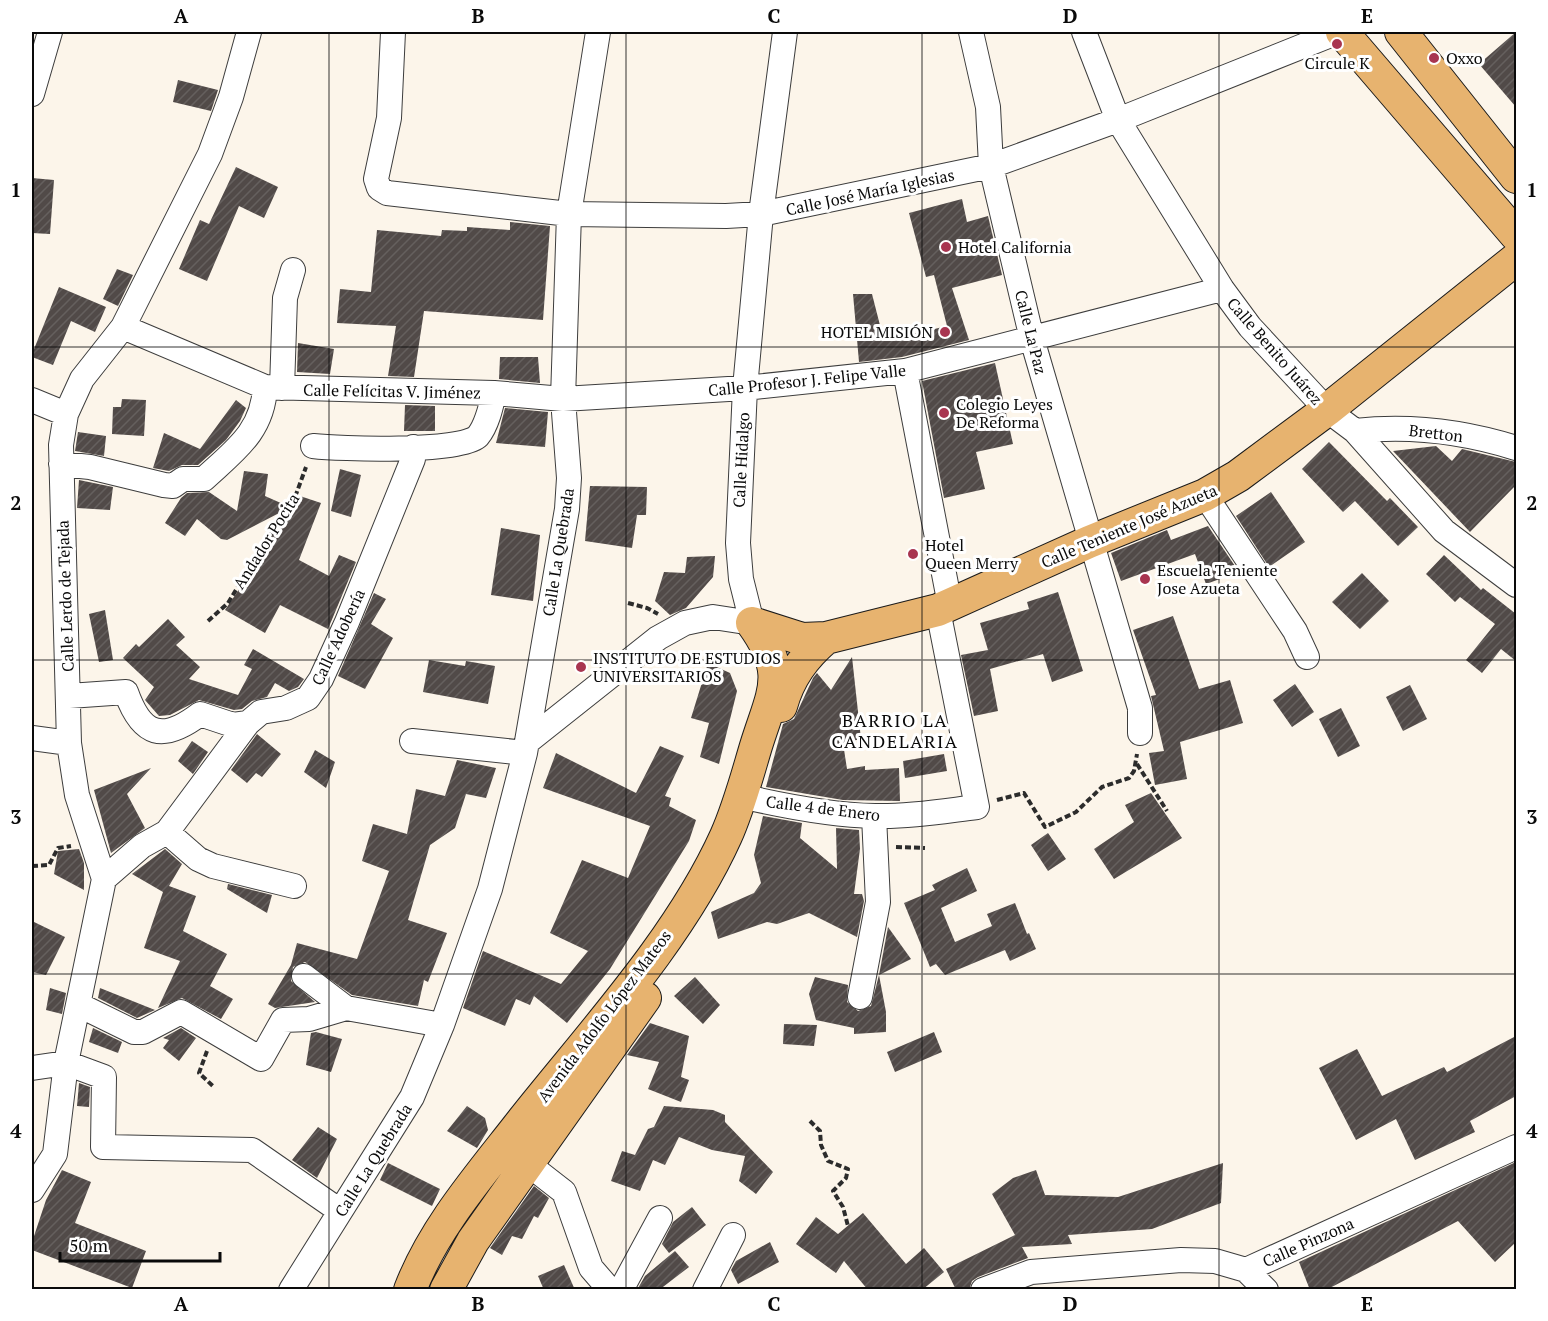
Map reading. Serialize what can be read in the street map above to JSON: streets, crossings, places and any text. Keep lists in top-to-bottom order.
{
  "streets": {
    "main road": ["Calle Teniente José Azueta", "Avenida Adolfo López Mateos"],
    "street": [
      "Calle José María Iglesias",
      "Calle La Paz",
      "Calle Benito Juárez",
      "Calle Profesor J. Felipe Valle",
      "Calle Felícitas V. Jiménez",
      "Bretton",
      "Calle Hidalgo",
      "Calle La Quebrada",
      "Calle Lerdo de Tejada",
      "Calle Adobería",
      "Calle 4 de Enero",
      "Calle Pinzona"
    ],
    "path": ["Andador Pocita"]
  },
  "crossings": [
    ["Calle José María Iglesias", "Calle La Paz"],
    ["Calle José María Iglesias", "Calle Benito Juárez"],
    ["Calle José María Iglesias", "Calle Hidalgo"],
    ["Calle José María Iglesias", "Calle La Quebrada"],
    ["Calle La Paz", "Calle Profesor J. Felipe Valle"],
    ["Calle La Paz", "Calle Teniente José Azueta"],
    ["Calle Benito Juárez", "Calle Profesor J. Felipe Valle"],
    ["Calle Benito Juárez", "Bretton"],
    ["Calle Benito Juárez", "Calle Teniente José Azueta"],
    ["Calle Profesor J. Felipe Valle", "Calle Felícitas V. Jiménez"],
    ["Calle Profesor J. Felipe Valle", "Calle Hidalgo"],
    ["Calle Profesor J. Felipe Valle", "Calle La Quebrada"],
    ["Calle Felícitas V. Jiménez", "Calle La Quebrada"],
    ["Calle Felícitas V. Jiménez", "Calle Lerdo de Tejada"],
    ["Calle Hidalgo", "Calle Teniente José Azueta"],
    ["Calle Hidalgo", "Avenida Adolfo López Mateos"],
    ["Calle Teniente José Azueta", "Avenida Adolfo López Mateos"],
    ["Calle Lerdo de Tejada", "Calle Adobería"],
    ["Calle 4 de Enero", "Avenida Adolfo López Mateos"]
  ],
  "districts": ["BARRIO LA CANDELARIA"],
  "places": [
    "Circule K",
    "Oxxo",
    "Hotel California",
    "HOTEL MISIÓN",
    "Colegio Leyes De Reforma",
    "Hotel Queen Merry",
    "Escuela Teniente Jose Azueta",
    "INSTITUTO DE ESTUDIOS UNIVERSITARIOS"
  ],
  "scale_bar": "50 m",
  "grid": {
    "columns": [
      "A",
      "B",
      "C",
      "D",
      "E"
    ],
    "rows": [
      "1",
      "2",
      "3",
      "4"
    ]
  }
}
